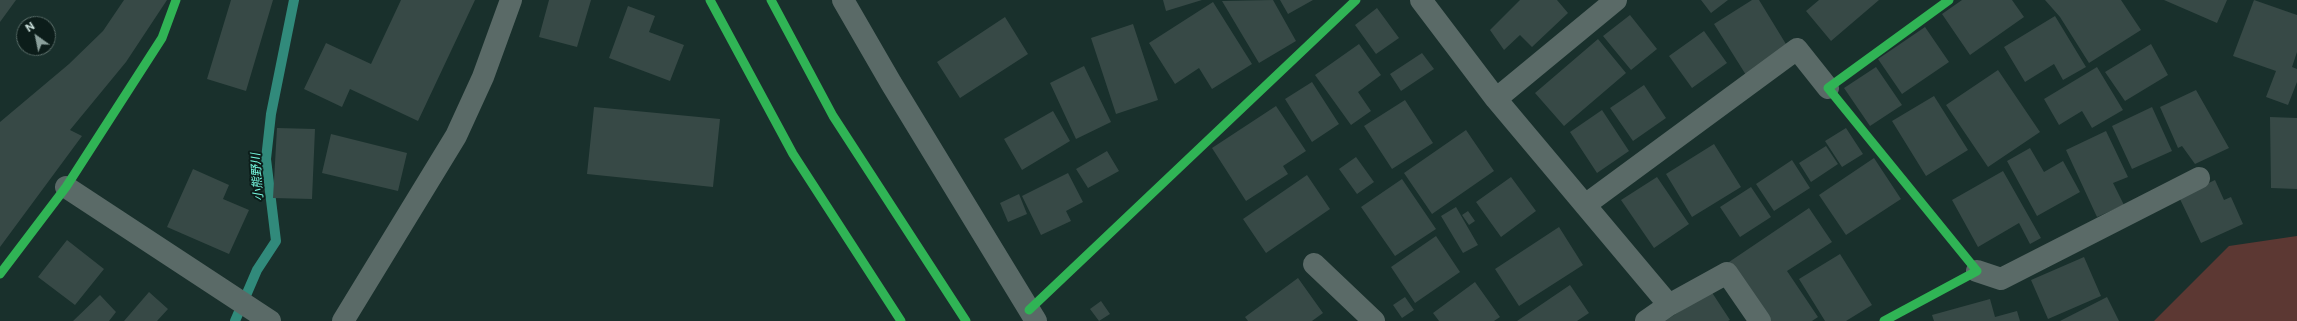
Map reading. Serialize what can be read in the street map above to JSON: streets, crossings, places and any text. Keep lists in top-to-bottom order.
{
  "water": ["小熊野川"],
  "north": "top left"
}
